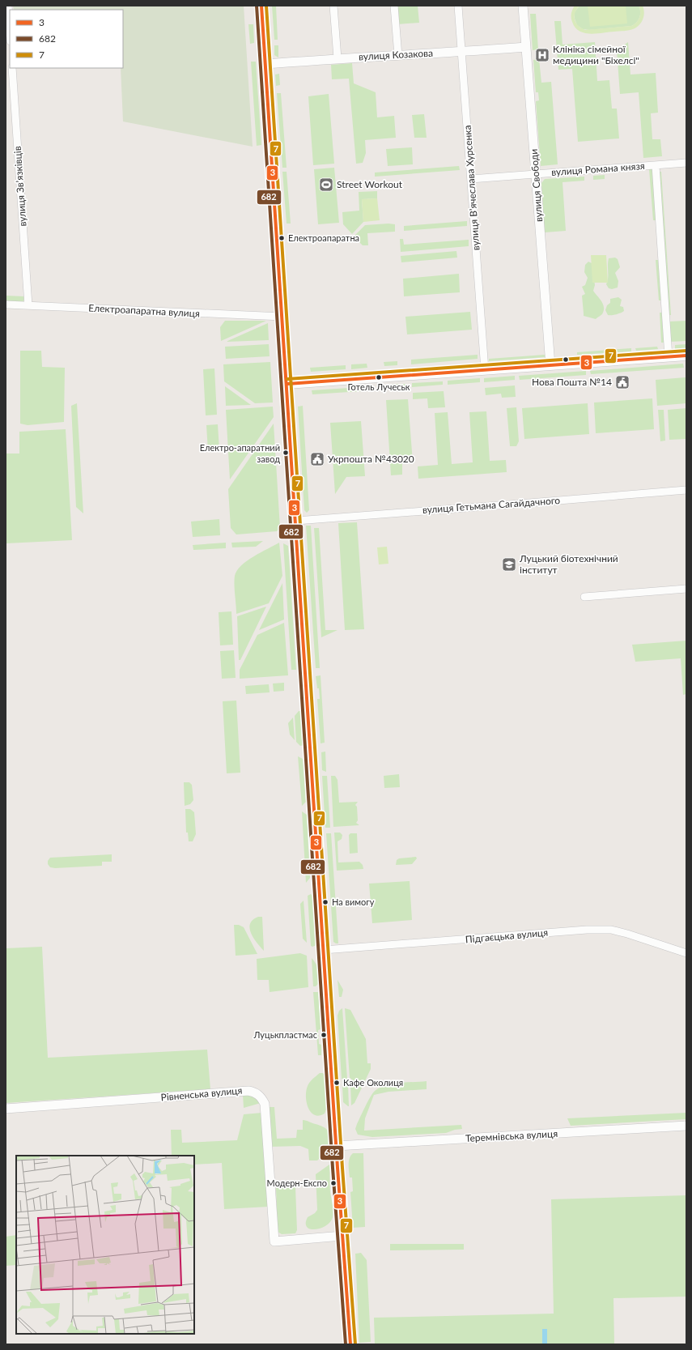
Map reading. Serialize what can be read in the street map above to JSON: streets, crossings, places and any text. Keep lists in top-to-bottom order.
{
  "streets": {
    "street": [
      "вулиця Козакова",
      "вулиця Романа князя",
      "вулиця Свободи",
      "вулиця Звʼязківців",
      "вулиця Вʼячеслава Хурсенка",
      "Електроапаратна вулиця",
      "вулиця Гетьмана Сагайдачного",
      "Підгаєцька вулиця",
      "Рівненська вулиця",
      "Теремнівська вулиця"
    ]
  },
  "crossings": [
    ["вулиця Козакова", "вулиця Свободи"],
    ["вулиця Козакова", "вулиця Вʼячеслава Хурсенка"],
    ["вулиця Романа князя", "вулиця Свободи"],
    ["вулиця Романа князя", "вулиця Вʼячеслава Хурсенка"],
    ["вулиця Звʼязківців", "Електроапаратна вулиця"]
  ],
  "places": {
    "hospital": ["Клініка сімейної медицини \"Біхелсі\""],
    "sports": ["Street Workout"],
    "other": [
      "Електроапаратна",
      "Готель Лучеськ",
      "Електро-апаратний завод",
      "На вимогу",
      "Луцькпластмас",
      "Кафе Околиця",
      "Модерн-Експо"
    ],
    "public building": ["Нова Пошта №14", "Укрпошта №43020"],
    "school or university": ["Луцький біотехнічний інститут"]
  },
  "lines": ["transit line 3", "transit line 682", "transit line 7"],
  "legend": ["3", "682", "7"]
}
